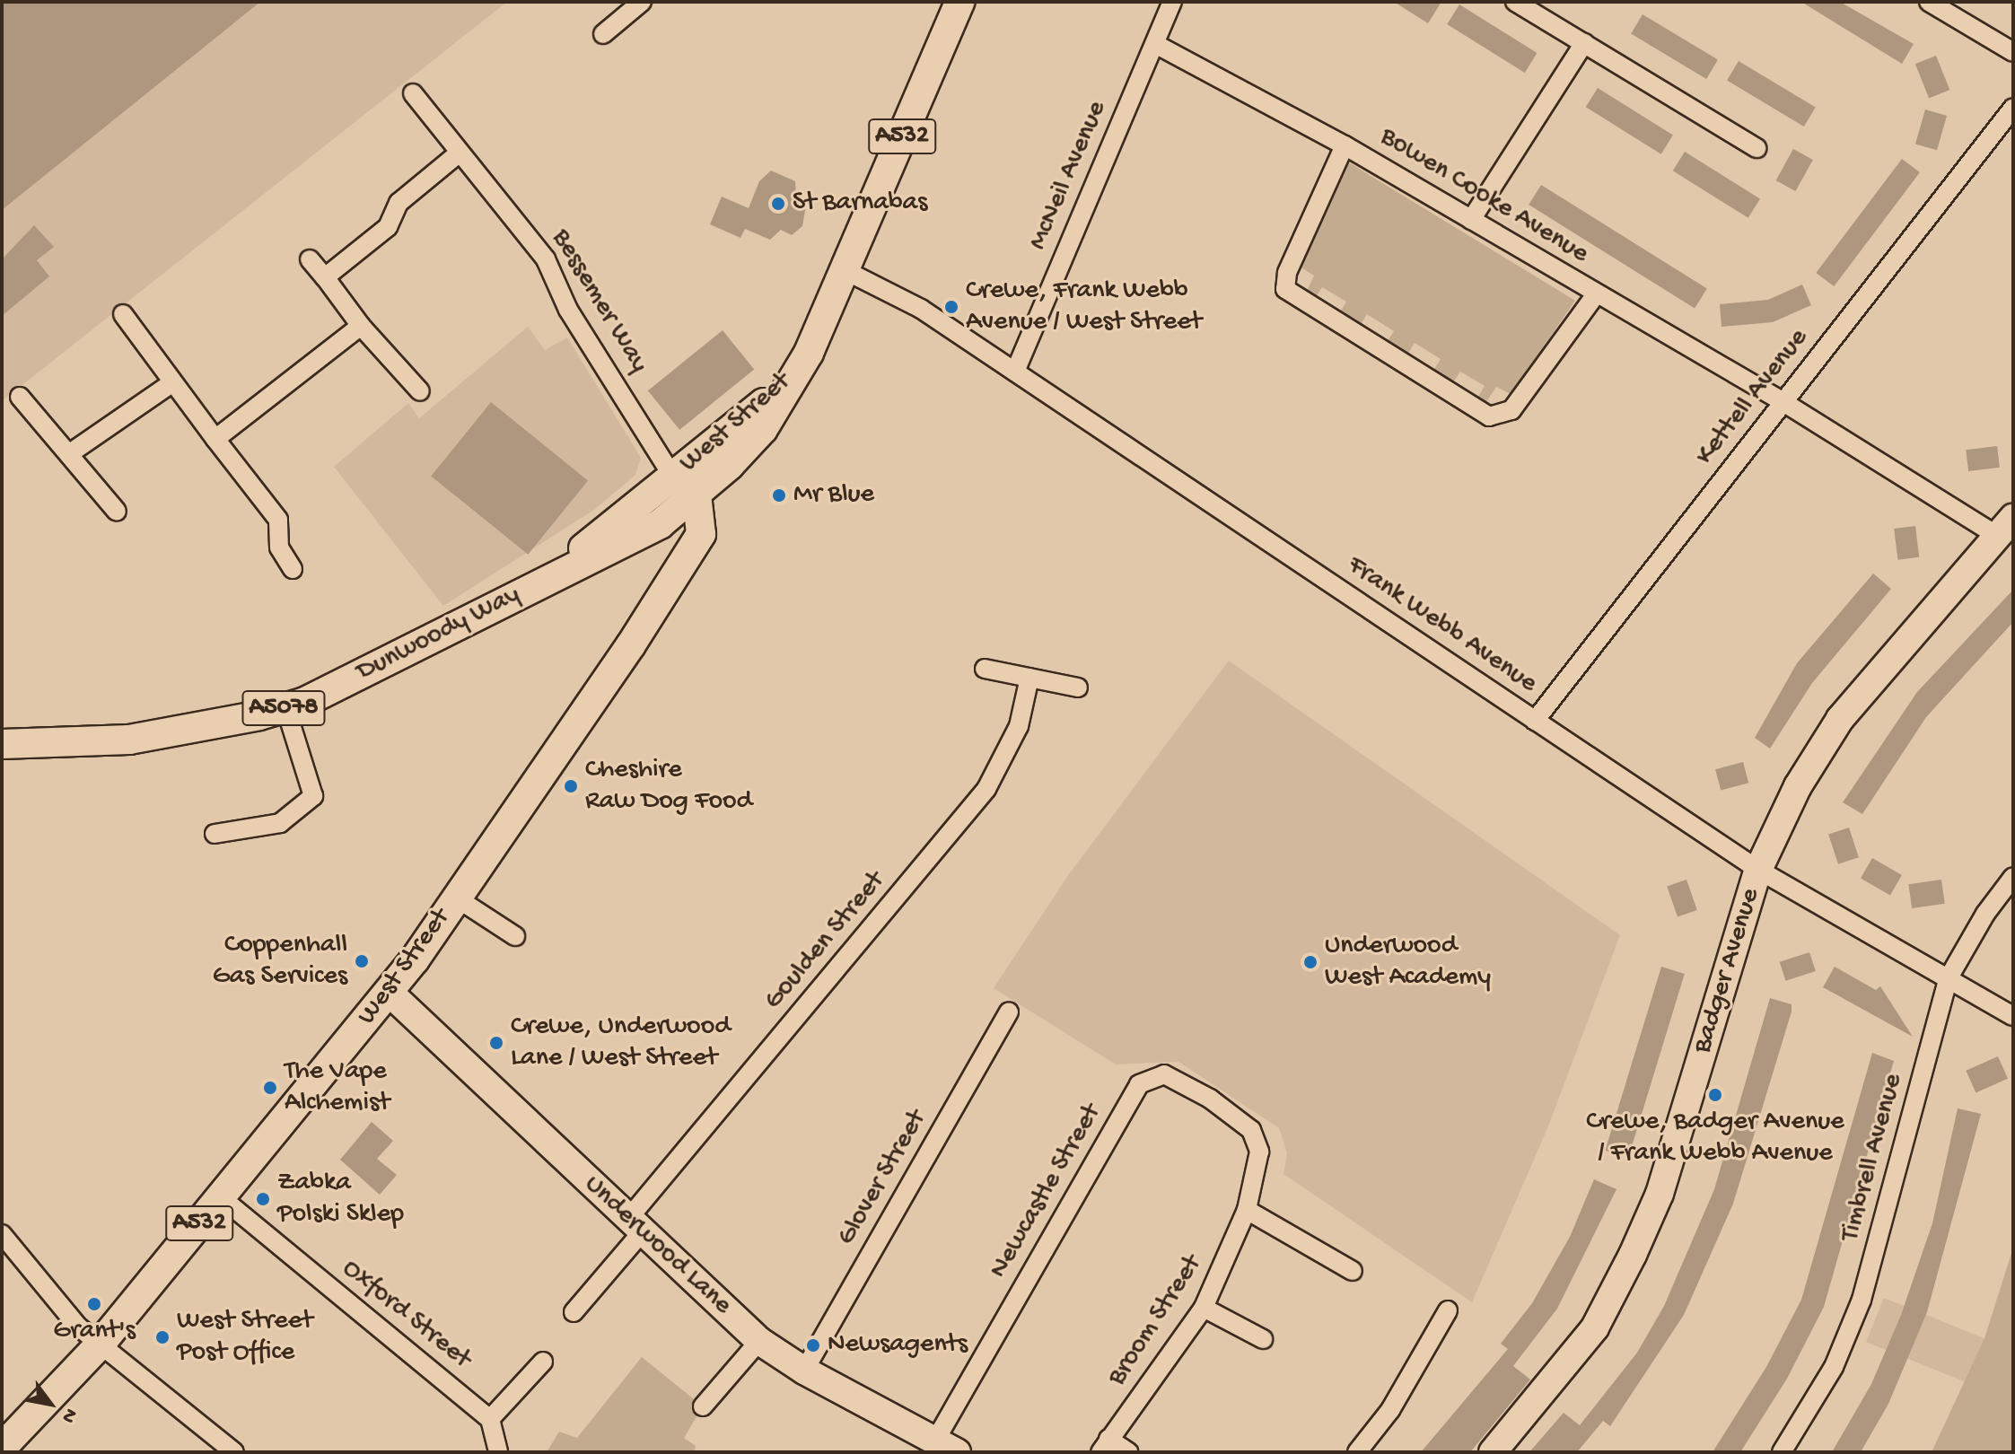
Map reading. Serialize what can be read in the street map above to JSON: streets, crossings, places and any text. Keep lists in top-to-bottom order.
{
  "streets": {
    "main road": [
      "A532",
      "West Street",
      "Dunwoody Way",
      "A5078"
    ],
    "street": [
      "McNeil Avenue",
      "Bowen Cooke Avenue",
      "Bessemer Way",
      "Kettell Avenue",
      "Frank Webb Avenue",
      "Goulden Street",
      "Badger Avenue",
      "Timbrell Avenue",
      "Glover Street",
      "Newcastle Street",
      "Underwood Lane",
      "Oxford Street",
      "Broom Street"
    ]
  },
  "crossings": [
    ["McNeil Avenue", "Bowen Cooke Avenue"],
    ["McNeil Avenue", "Frank Webb Avenue"],
    ["Bowen Cooke Avenue", "Kettell Avenue"],
    ["Bowen Cooke Avenue", "Badger Avenue"],
    ["Bessemer Way", "West Street"],
    ["Kettell Avenue", "Frank Webb Avenue"],
    ["West Street", "Frank Webb Avenue"],
    ["West Street", "Dunwoody Way"],
    ["West Street", "Underwood Lane"],
    ["West Street", "Oxford Street"],
    ["Frank Webb Avenue", "Badger Avenue"],
    ["Frank Webb Avenue", "Timbrell Avenue"],
    ["Goulden Street", "Underwood Lane"],
    ["Glover Street", "Underwood Lane"],
    ["Newcastle Street", "Underwood Lane"],
    ["Newcastle Street", "Broom Street"]
  ],
  "places": [
    "St Barnabas",
    "Crewe, Frank Webb Avenue / West Street",
    "Mr Blue",
    "Cheshire Raw Dog Food",
    "Coppenhall Gas Services",
    "Underwood West Academy",
    "Crewe, Underwood Lane / West Street",
    "The Vape Alchemist",
    "Crewe, Badger Avenue / Frank Webb Avenue",
    "Zabka Polski Sklep",
    "Grant's",
    "West Street Post Office",
    "Newsagents"
  ],
  "north": "bottom right"
}
